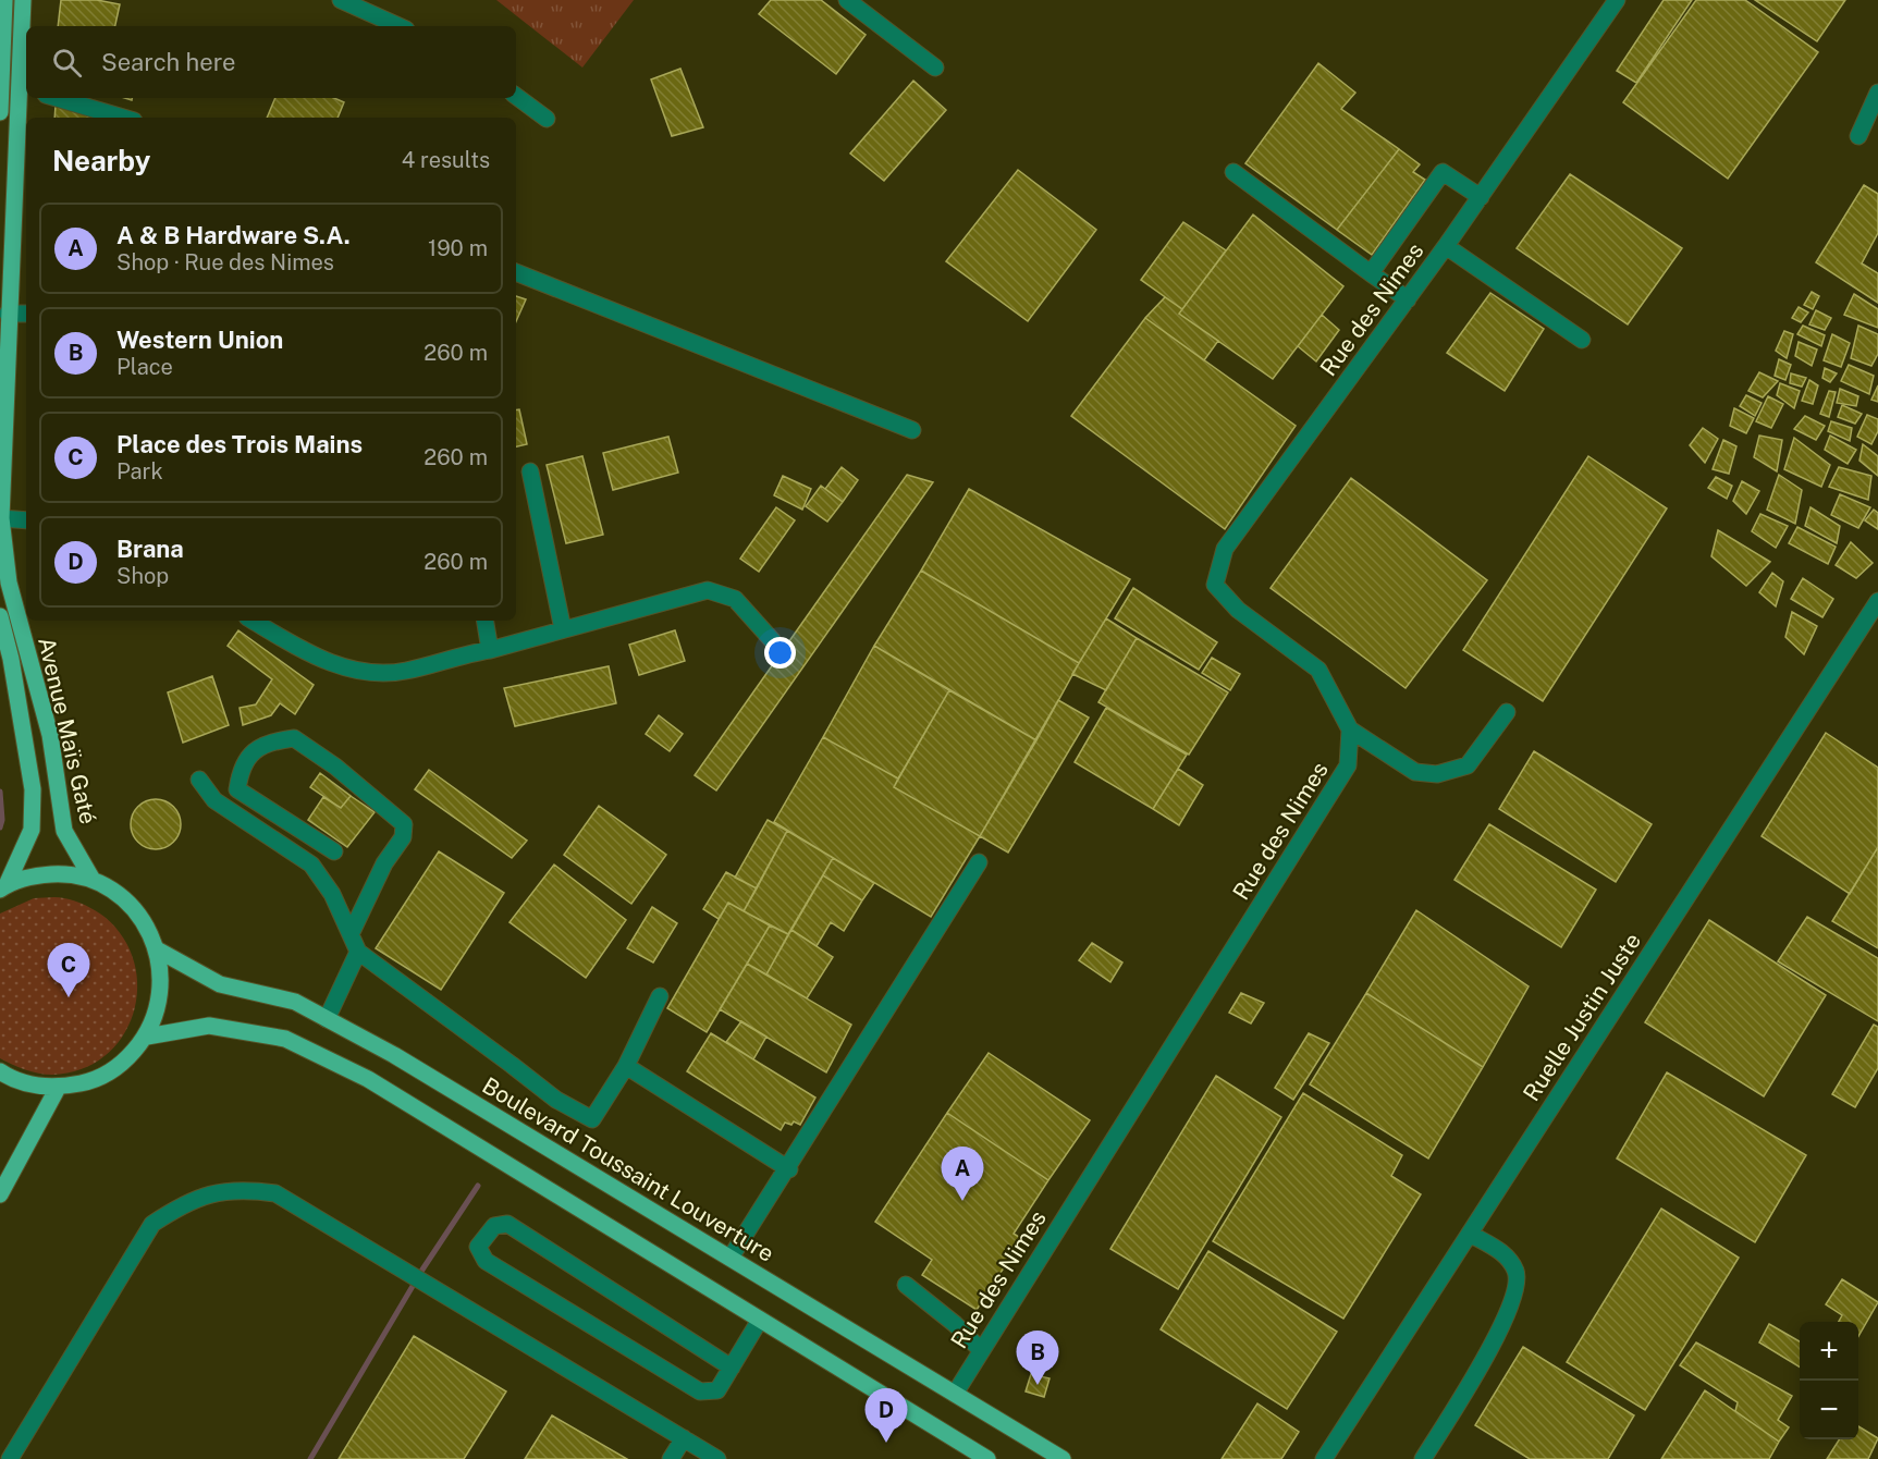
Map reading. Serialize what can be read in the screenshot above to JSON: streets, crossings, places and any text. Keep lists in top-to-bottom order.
{
  "streets": {
    "main road": ["Avenue Maïs Gaté", "Boulevard Toussaint Louverture"],
    "street": ["Rue des Nimes", "Ruelle Justin Juste"]
  },
  "crossings": [
    ["Rue des Nimes", "Boulevard Toussaint Louverture"]
  ],
  "page": {
    "search": "Search here",
    "heading": ["Nearby", "4 results"],
    "list": [
      {
        "mark": "A",
        "name": "A & B Hardware S.A.",
        "note": "Shop · Rue des Nimes",
        "value": "190 m"
      },
      {
        "mark": "B",
        "name": "Western Union",
        "note": "Place",
        "value": "260 m"
      },
      {
        "mark": "C",
        "name": "Place des Trois Mains",
        "note": "Park",
        "value": "260 m"
      },
      {
        "mark": "D",
        "name": "Brana",
        "note": "Shop",
        "value": "260 m"
      }
    ],
    "pins": [
      "C",
      "A",
      "B",
      "D"
    ],
    "map_buttons": ["+", "−"]
  }
}
